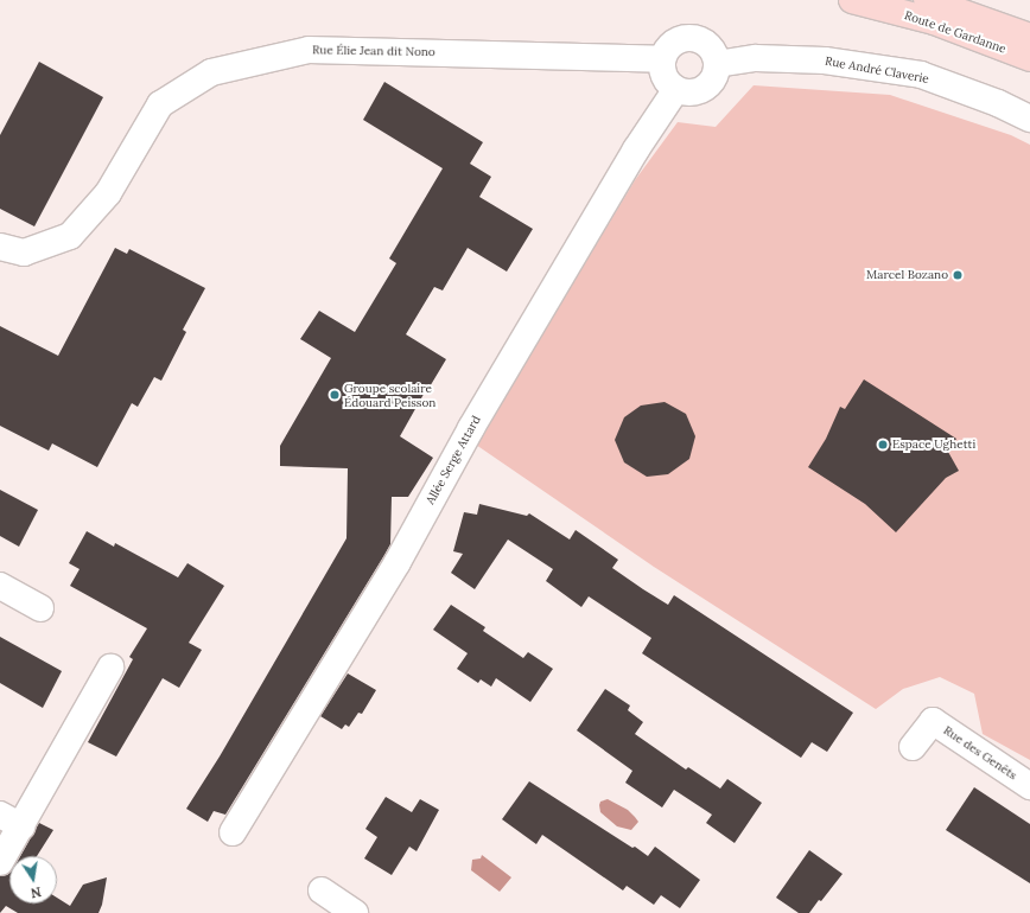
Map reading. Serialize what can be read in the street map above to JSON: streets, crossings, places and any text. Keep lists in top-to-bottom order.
{
  "streets": {
    "main road": ["Route de Gardanne"],
    "street": [
      "Rue Élie Jean dit Nono",
      "Rue André Claverie",
      "Allée Serge Attard",
      "Rue des Genêts"
    ]
  },
  "crossings": [
    ["Rue Élie Jean dit Nono", "Rue André Claverie"],
    ["Rue Élie Jean dit Nono", "Allée Serge Attard"],
    ["Rue André Claverie", "Allée Serge Attard"]
  ],
  "places": ["Marcel Bozano", "Groupe scolaire Édouard Peisson", "Espace Ughetti"],
  "north": "bottom"
}
